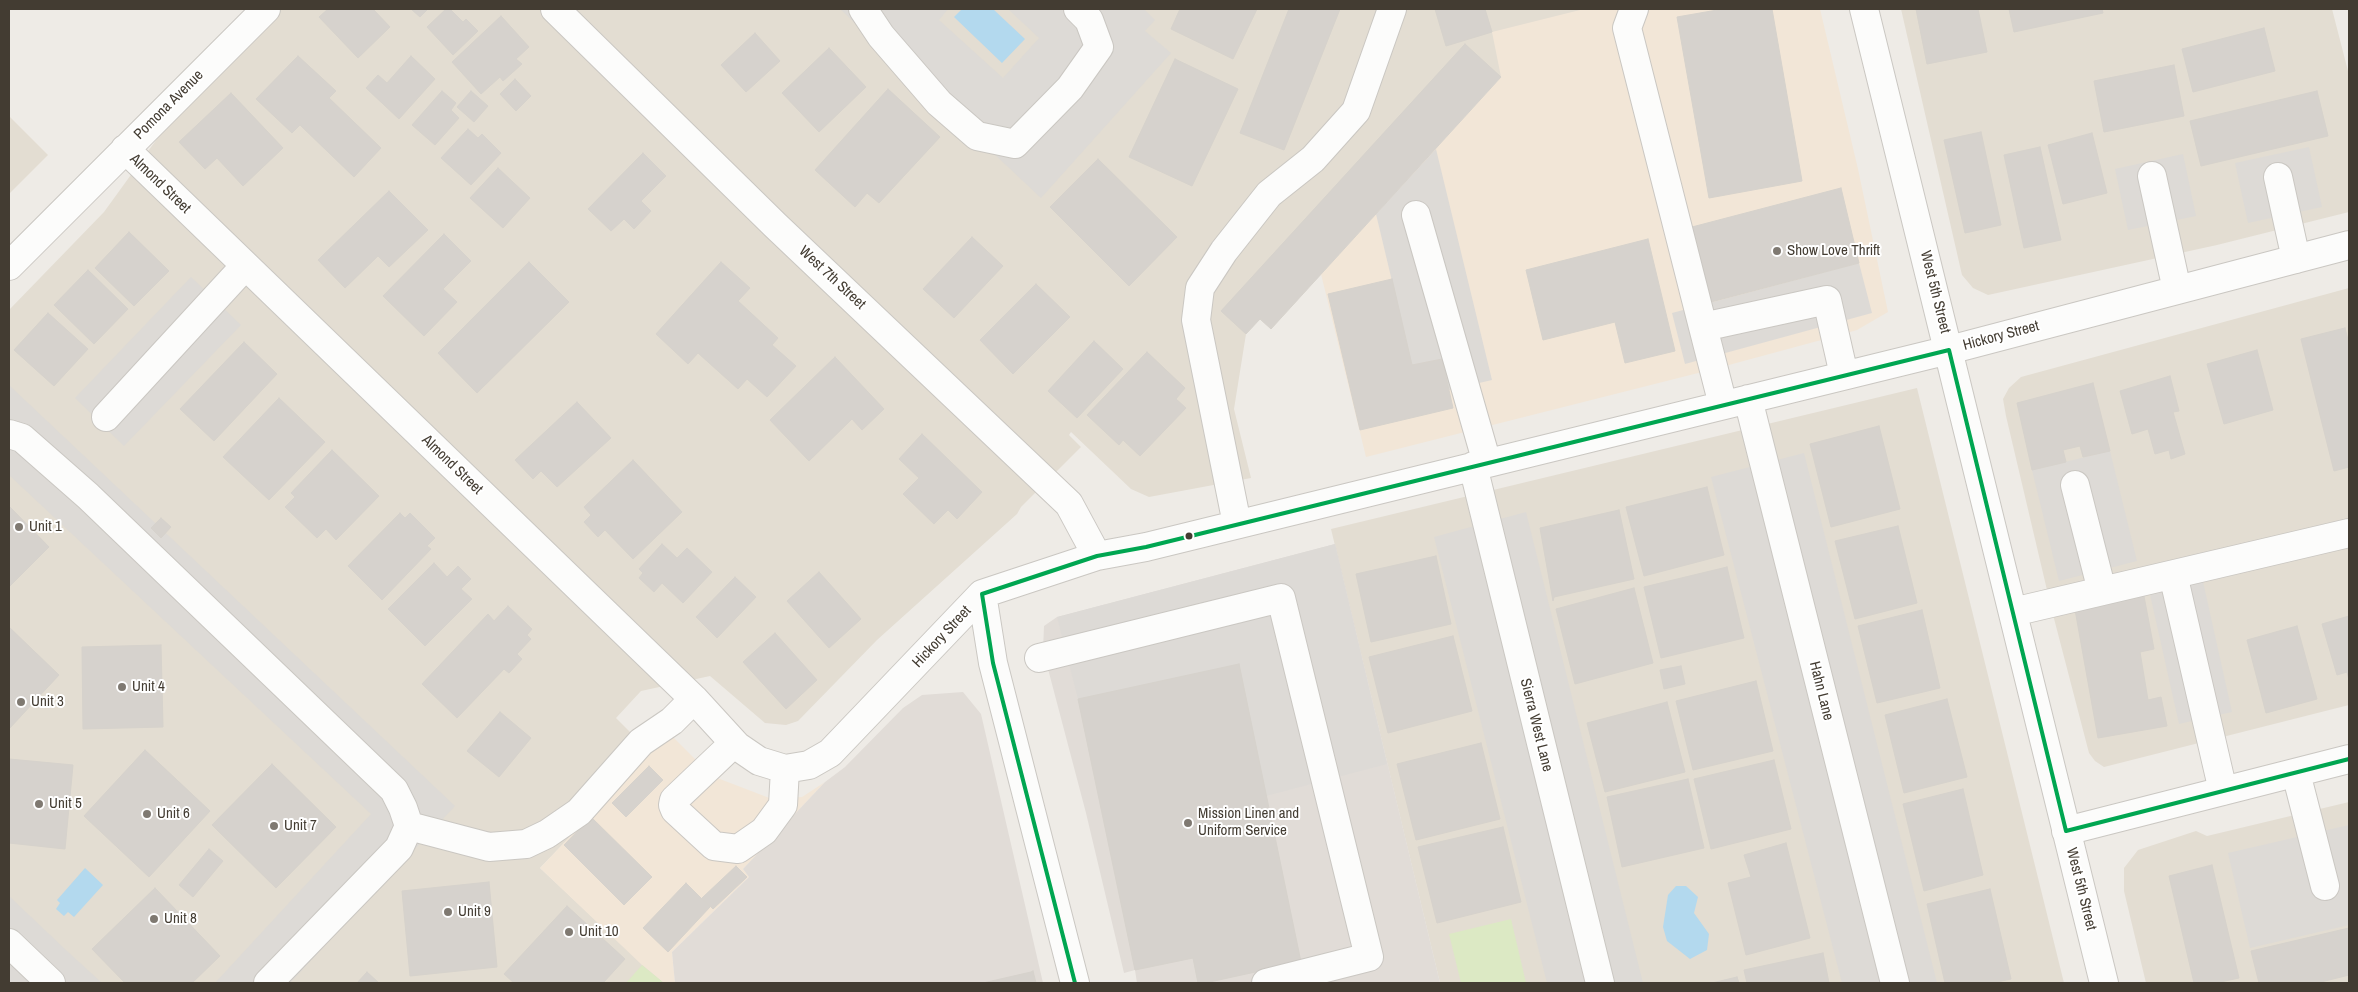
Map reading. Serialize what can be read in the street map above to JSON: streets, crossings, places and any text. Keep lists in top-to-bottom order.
{
  "streets": {
    "street": [
      "Pomona Avenue",
      "Almond Street",
      "West 7th Street",
      "West 5th Street",
      "Hickory Street",
      "Hahn Lane",
      "Sierra West Lane"
    ]
  },
  "crossings": [
    ["Pomona Avenue", "Almond Street"],
    ["Almond Street", "Hickory Street"],
    ["West 7th Street", "Hickory Street"],
    ["West 5th Street", "Hickory Street"],
    ["Hickory Street", "Hahn Lane"],
    ["Hickory Street", "Sierra West Lane"]
  ],
  "places": [
    "Show Love Thrift",
    "Unit 1",
    "Unit 4",
    "Unit 3",
    "Unit 5",
    "Unit 6",
    "Mission Linen and Uniform Service",
    "Unit 7",
    "Unit 9",
    "Unit 8",
    "Unit 10"
  ]
}
